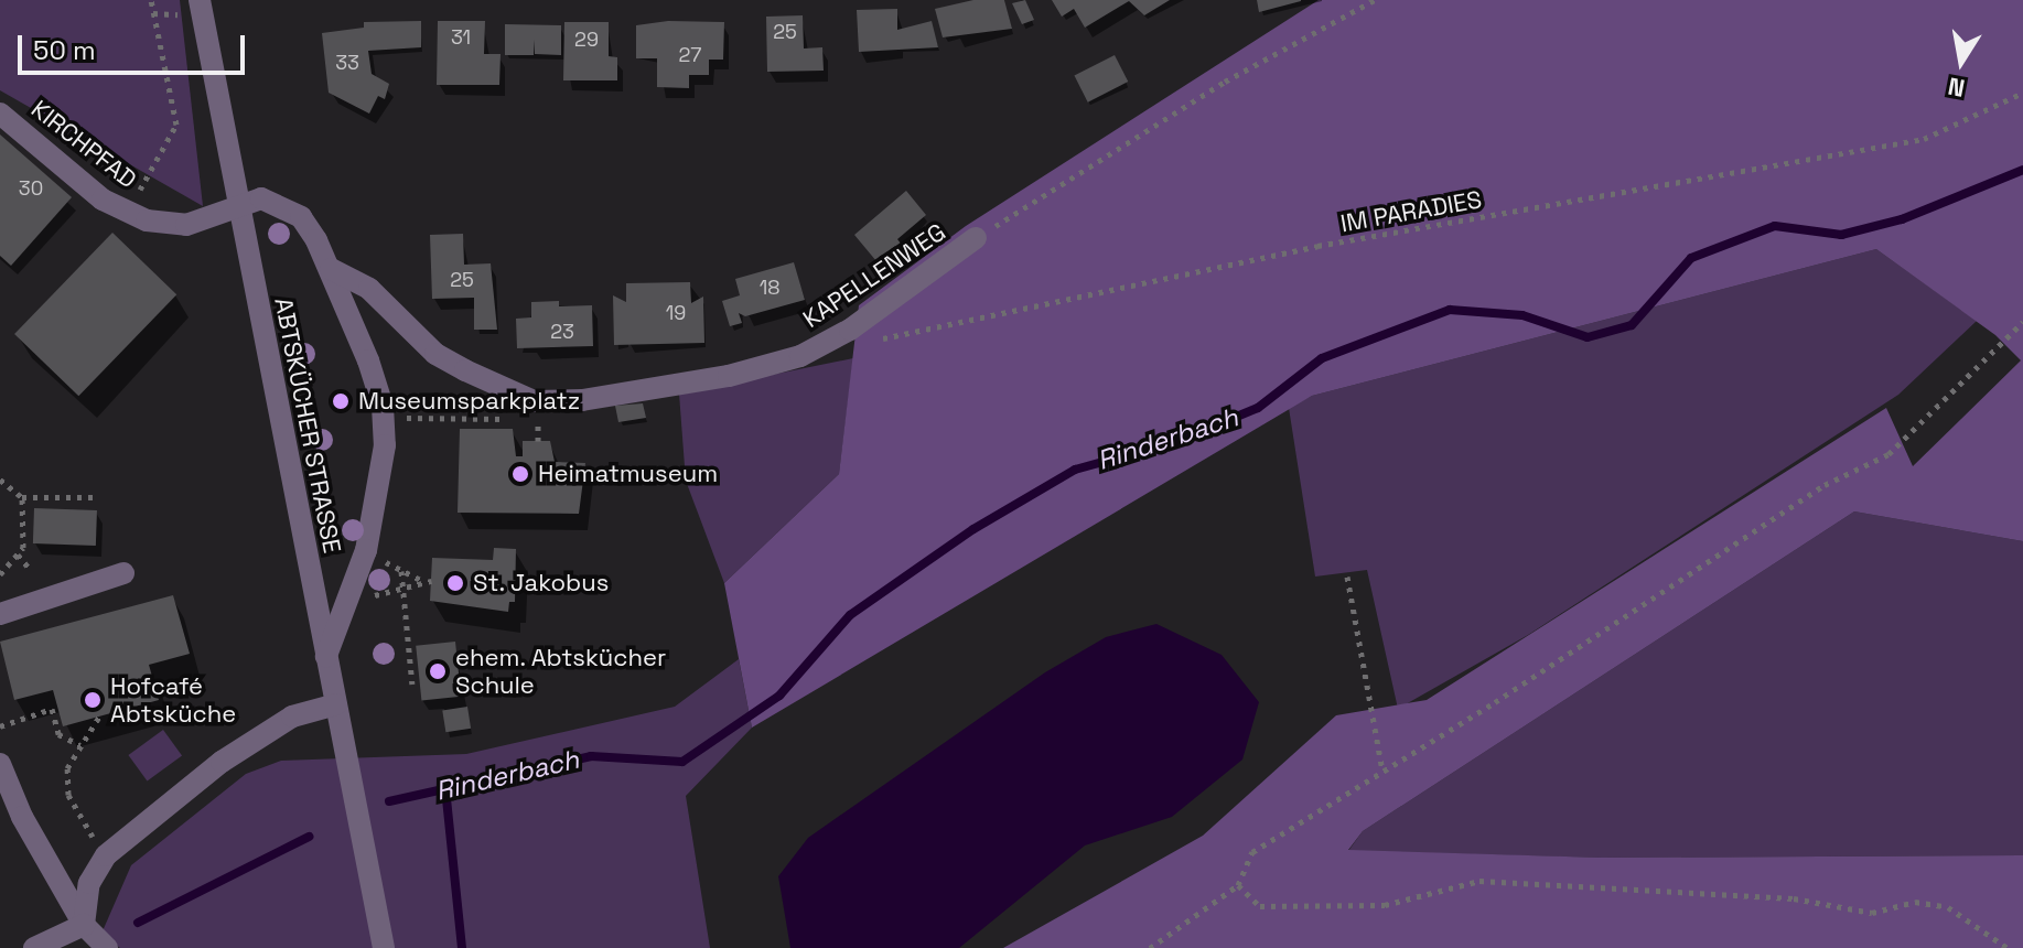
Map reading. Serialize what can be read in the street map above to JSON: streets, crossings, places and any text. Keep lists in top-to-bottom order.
{
  "streets": {
    "street": ["KIRCHPFAD", "KAPELLENWEG", "ABTSKÜCHER STRASSE"],
    "path": ["IM PARADIES"]
  },
  "crossings": [
    ["KIRCHPFAD", "ABTSKÜCHER STRASSE"],
    ["KAPELLENWEG", "ABTSKÜCHER STRASSE"]
  ],
  "water": ["Rinderbach"],
  "places": [
    "Museumsparkplatz",
    "Heimatmuseum",
    "St. Jakobus",
    "ehem. Abtskücher Schule",
    "Hofcafé Abtsküche"
  ],
  "house_numbers": [
    "25",
    "31",
    "29",
    "27",
    "33",
    "30",
    "25",
    "18",
    "19",
    "23"
  ],
  "scale_bar": "50 m",
  "north": "bottom"
}
